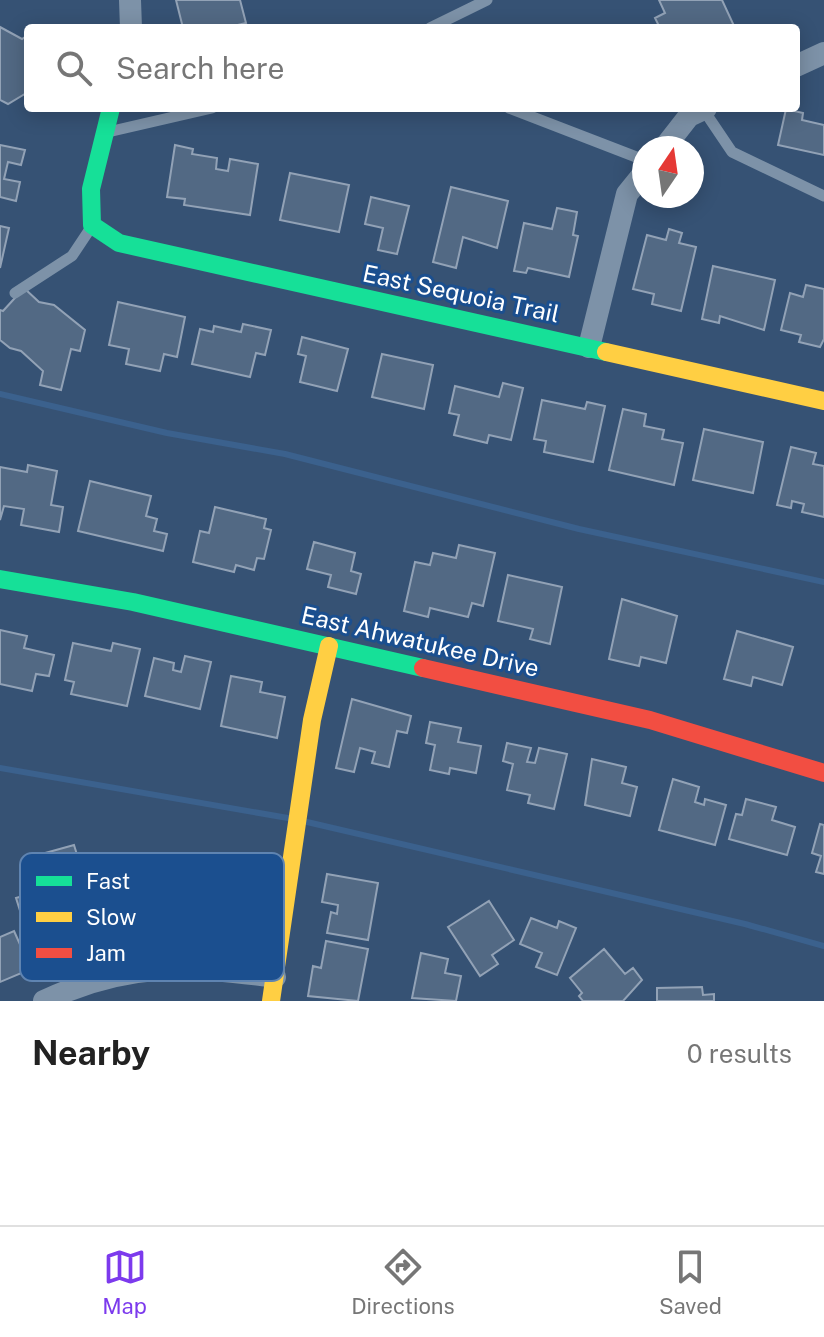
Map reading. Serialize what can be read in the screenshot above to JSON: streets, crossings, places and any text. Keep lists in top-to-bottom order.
{
  "streets": {
    "street": ["East Sequoia Trail", "East Ahwatukee Drive"]
  },
  "legend": ["Fast", "Slow", "Jam"],
  "north": "top",
  "page": {
    "search": "Search here",
    "heading": ["Nearby", "0 results"],
    "nav": ["Map", "Directions", "Saved"]
  }
}
